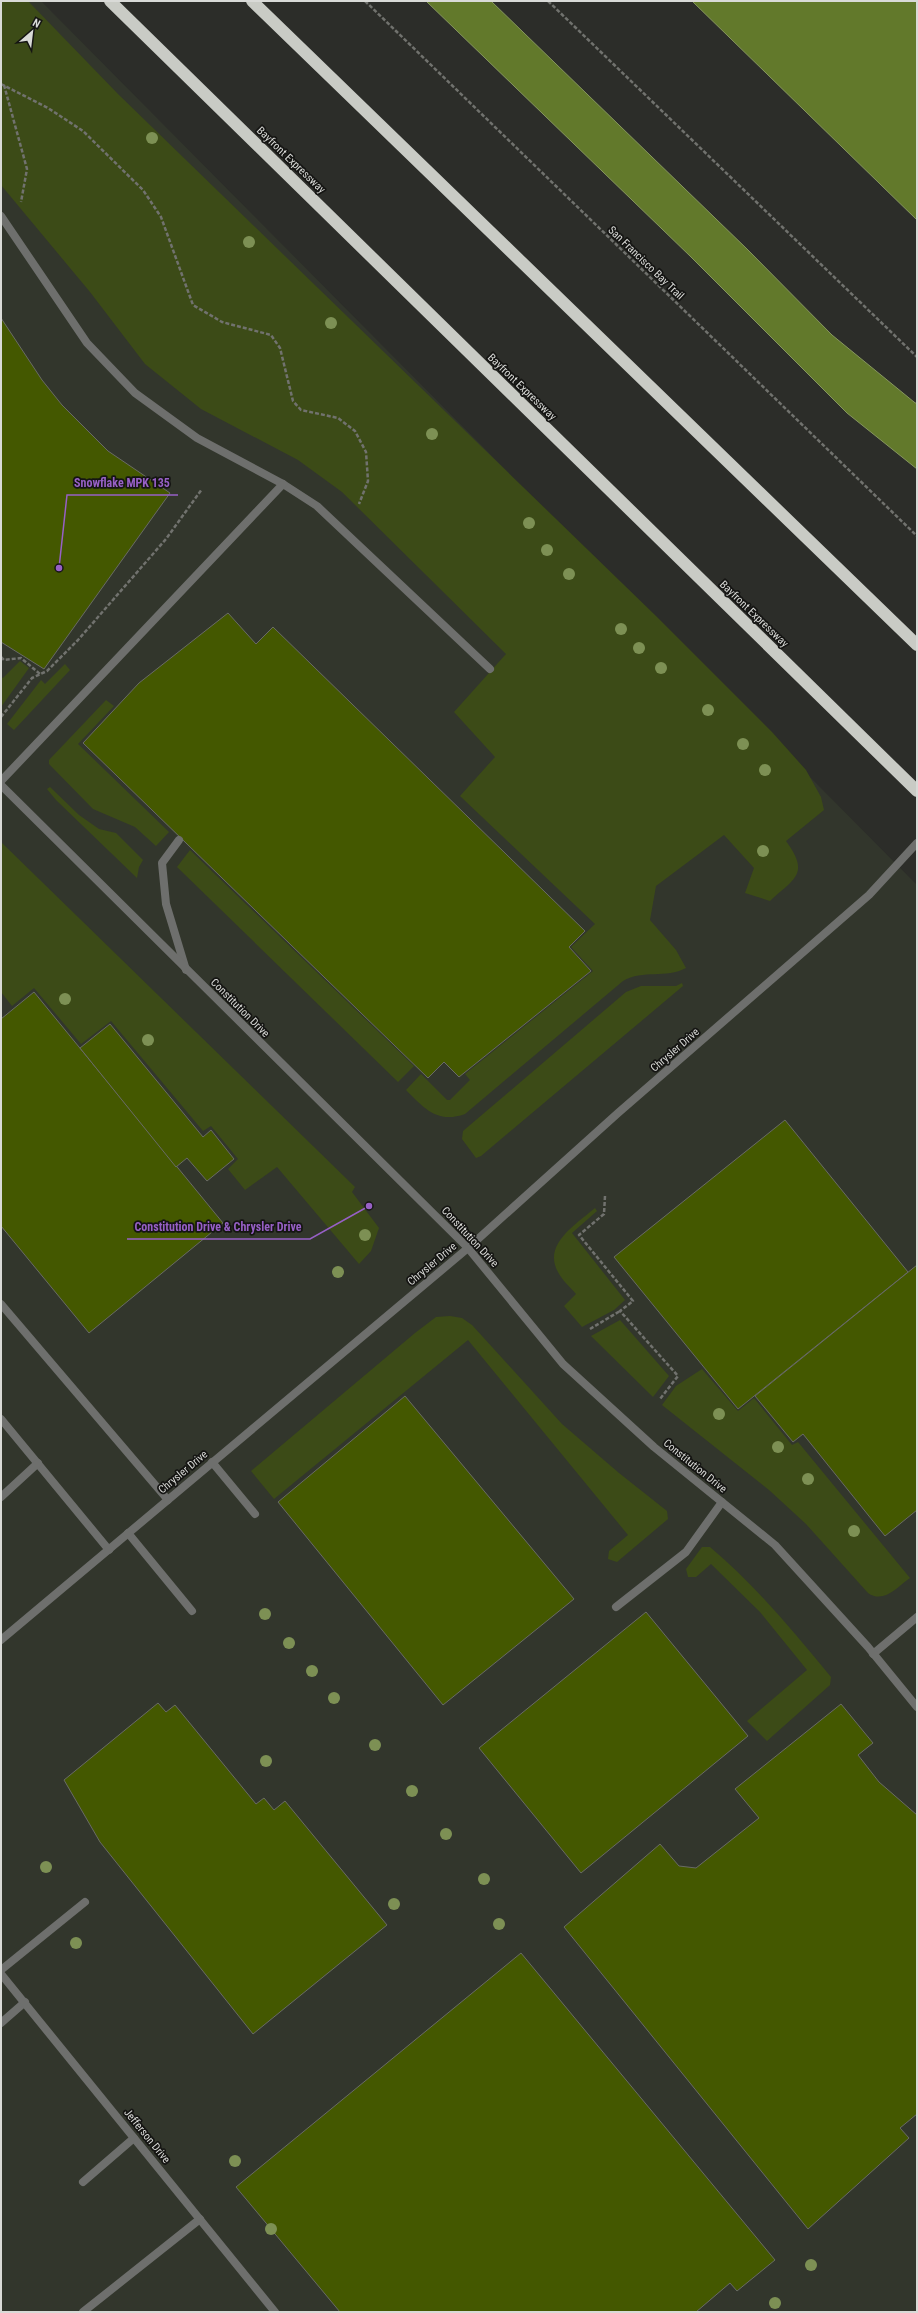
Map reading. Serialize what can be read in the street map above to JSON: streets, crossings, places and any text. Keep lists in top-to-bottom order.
{
  "streets": {
    "highway": ["Bayfront Expressway"],
    "street": ["Constitution Drive", "Chrysler Drive", "Jefferson Drive"],
    "path": ["San Francisco Bay Trail"]
  },
  "crossings": [
    ["Constitution Drive", "Chrysler Drive"]
  ],
  "places": ["Snowflake MPK 135", "Constitution Drive & Chrysler Drive"],
  "north": "top right"
}
